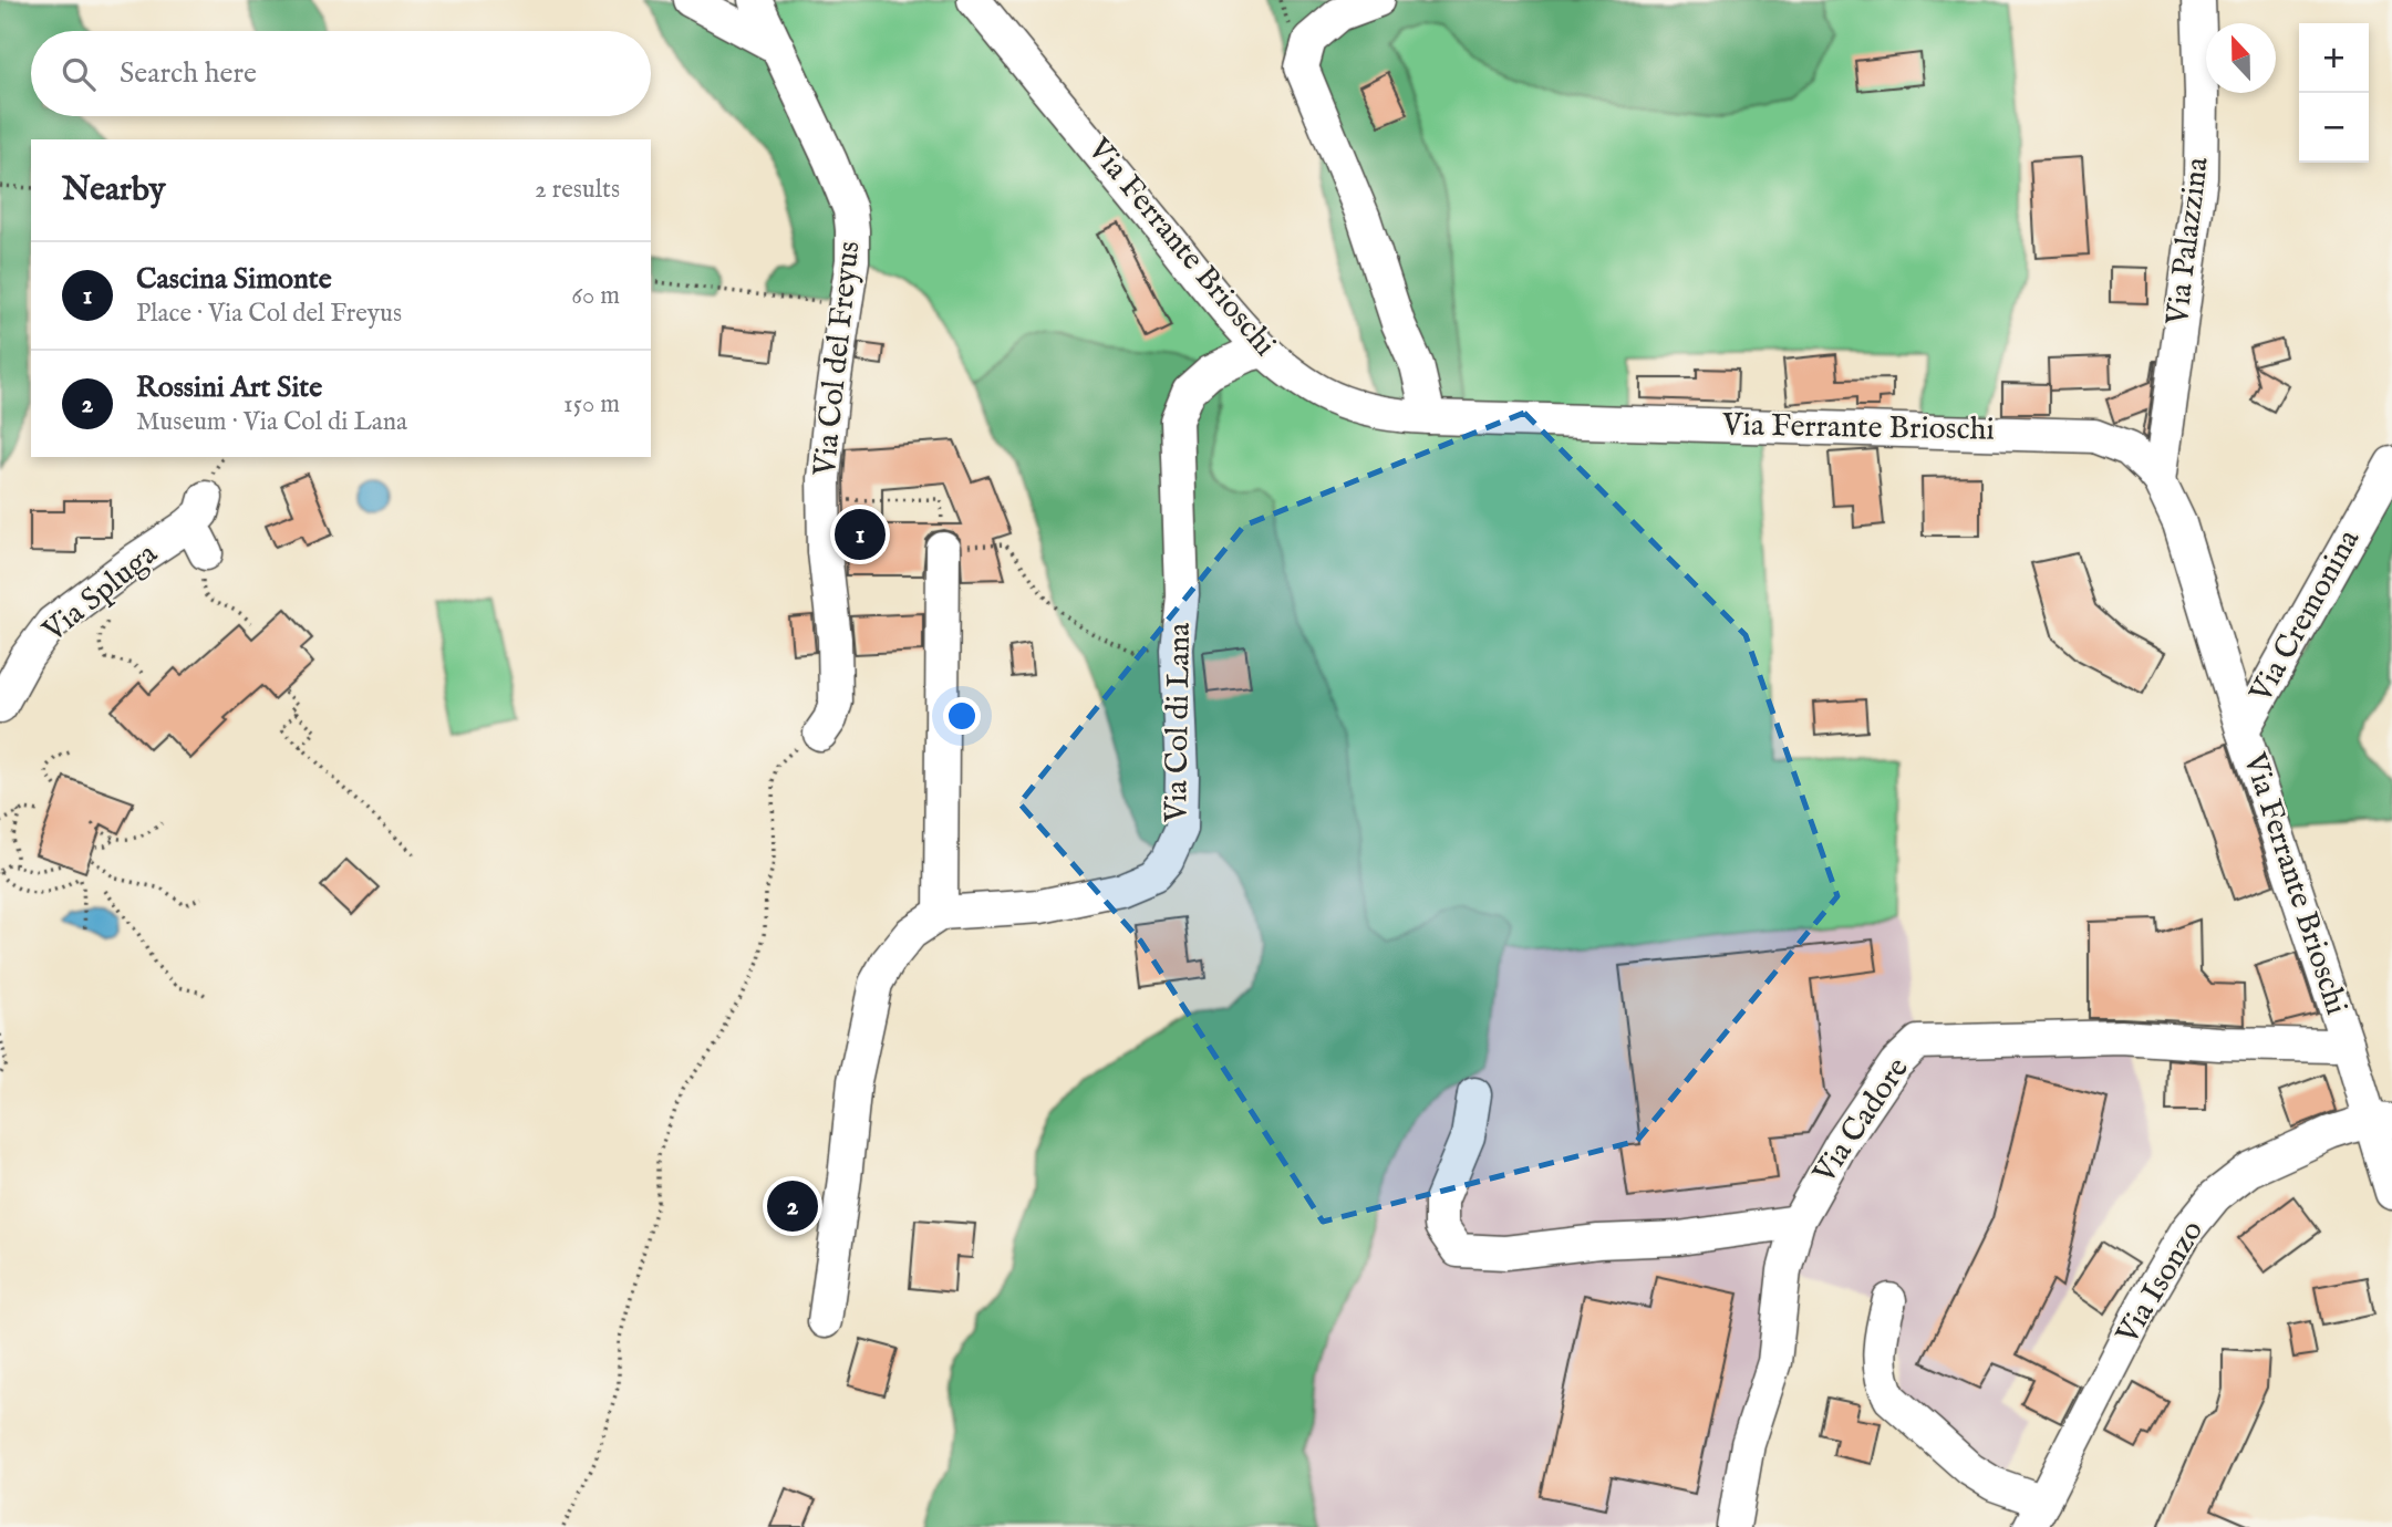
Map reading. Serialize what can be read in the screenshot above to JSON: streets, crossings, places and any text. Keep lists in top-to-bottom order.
{
  "streets": {
    "street": [
      "Via Palazzina",
      "Via Ferrante Brioschi",
      "Via Col del Freyus",
      "Via Spluga",
      "Via Cremonina",
      "Via Col di Lana",
      "Via Cadore",
      "Via Isonzo"
    ]
  },
  "crossings": [
    ["Via Palazzina", "Via Ferrante Brioschi"],
    ["Via Ferrante Brioschi", "Via Cremonina"],
    ["Via Ferrante Brioschi", "Via Col di Lana"],
    ["Via Ferrante Brioschi", "Via Cadore"],
    ["Via Ferrante Brioschi", "Via Isonzo"]
  ],
  "north": "top",
  "page": {
    "map_buttons": ["+", "−"],
    "search": "Search here",
    "heading": ["Nearby", "2 results"],
    "list": [
      {
        "mark": "1",
        "name": "Cascina Simonte",
        "note": "Place · Via Col del Freyus",
        "value": "60 m"
      },
      {
        "mark": "2",
        "name": "Rossini Art Site",
        "note": "Museum · Via Col di Lana",
        "value": "150 m"
      }
    ],
    "pins": ["1", "2"]
  }
}
